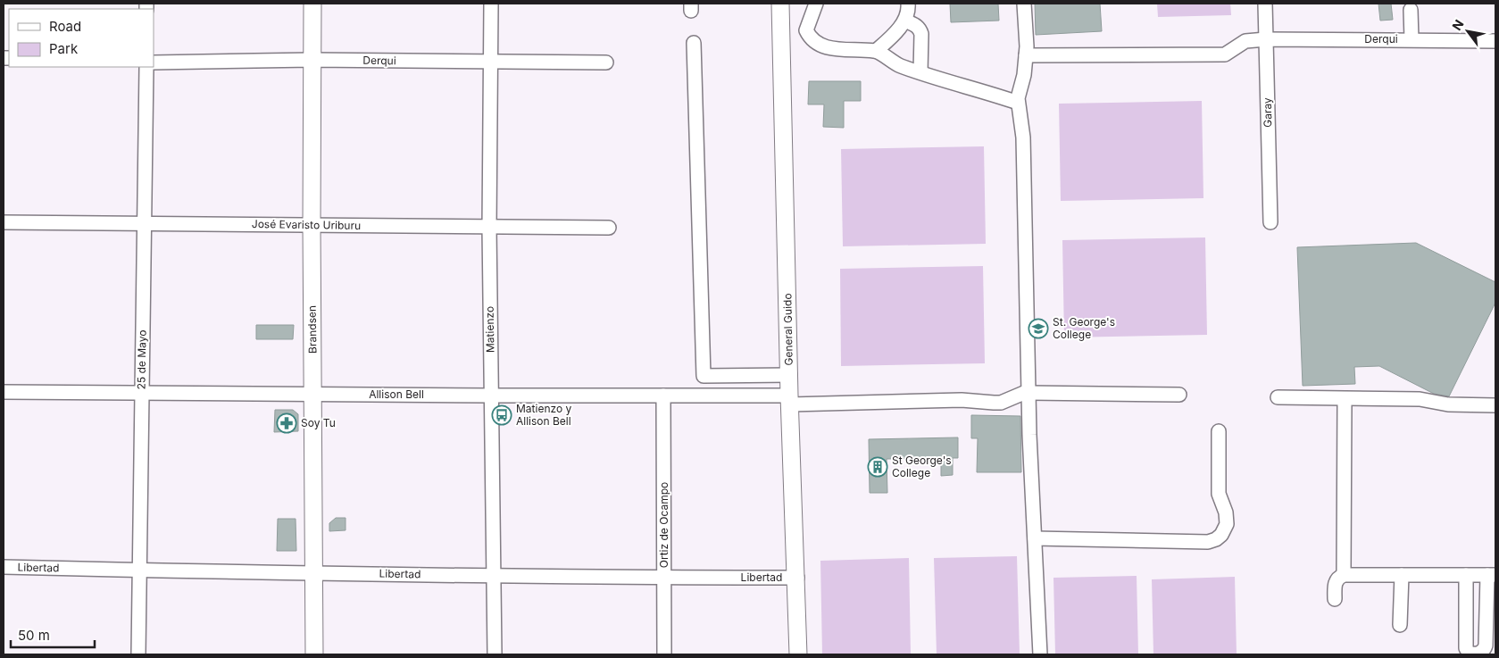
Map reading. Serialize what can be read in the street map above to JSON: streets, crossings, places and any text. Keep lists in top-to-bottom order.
{
  "streets": {
    "main road": ["Brandsen", "General Guido"],
    "street": [
      "Derqui",
      "Garay",
      "José Evaristo Uriburu",
      "Matienzo",
      "25 de Mayo",
      "Allison Bell",
      "Ortiz de Ocampo",
      "Libertad"
    ]
  },
  "crossings": [
    ["Derqui", "Garay"],
    ["Derqui", "Brandsen"],
    ["Derqui", "Matienzo"],
    ["José Evaristo Uriburu", "Brandsen"],
    ["José Evaristo Uriburu", "Matienzo"],
    ["José Evaristo Uriburu", "25 de Mayo"],
    ["Brandsen", "Allison Bell"],
    ["Brandsen", "Libertad"],
    ["Matienzo", "Allison Bell"],
    ["Matienzo", "Libertad"],
    ["General Guido", "Allison Bell"],
    ["General Guido", "Libertad"],
    ["25 de Mayo", "Allison Bell"],
    ["25 de Mayo", "Libertad"],
    ["Allison Bell", "Ortiz de Ocampo"],
    ["Ortiz de Ocampo", "Libertad"]
  ],
  "places": {
    "school or university": ["St. George's College"],
    "bus stop": ["Matienzo y Allison Bell"],
    "pharmacy": ["Soy Tu"],
    "building": ["St George's College"]
  },
  "legend": ["Road", "Park"],
  "scale_bar": "50 m",
  "north": "top left"
}
